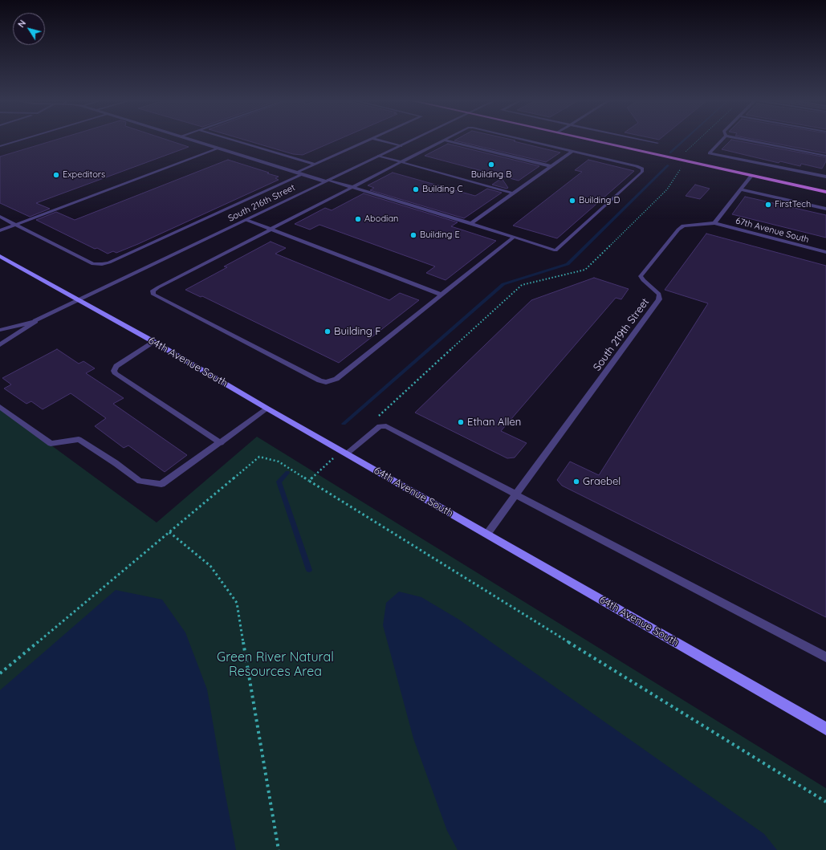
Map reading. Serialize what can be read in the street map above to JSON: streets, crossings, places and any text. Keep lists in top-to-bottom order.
{
  "streets": {
    "street": ["South 216th Street", "64th Avenue South"],
    "lane": ["67th Avenue South", "South 219th Street"]
  },
  "crossings": [
    ["South 216th Street", "64th Avenue South"],
    ["67th Avenue South", "South 219th Street"],
    ["South 219th Street", "64th Avenue South"]
  ],
  "parks": ["Green River Natural Resources Area"],
  "places": [
    "Building B",
    "Expeditors",
    "Building C",
    "Building D",
    "FirstTech",
    "Abodian",
    "Building E",
    "Building F",
    "Ethan Allen",
    "Graebel"
  ],
  "north": "top left"
}
